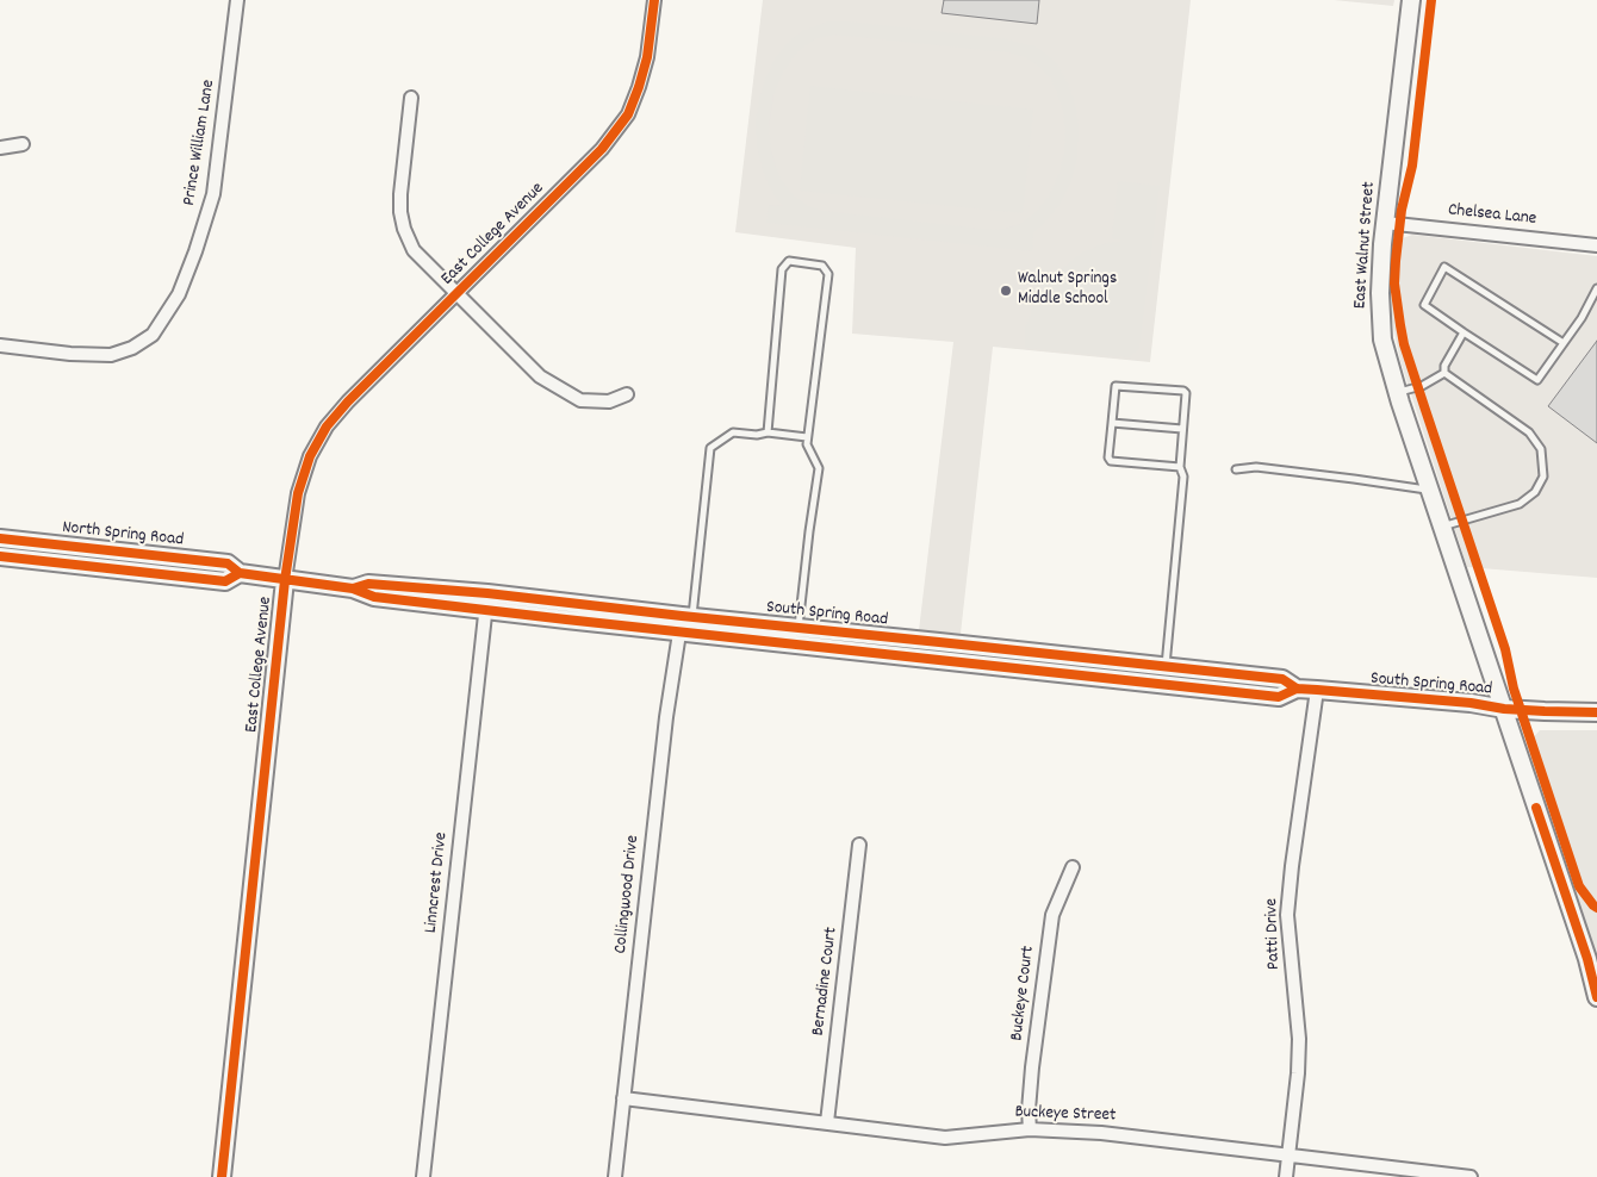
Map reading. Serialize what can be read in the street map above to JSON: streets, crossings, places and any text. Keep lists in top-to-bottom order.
{
  "streets": {
    "main road": [
      "East College Avenue",
      "East Walnut Street",
      "North Spring Road",
      "South Spring Road"
    ],
    "street": [
      "Prince William Lane",
      "Chelsea Lane",
      "Linncrest Drive",
      "Collingwood Drive",
      "Patti Drive",
      "Bernadine Court",
      "Buckeye Court",
      "Buckeye Street"
    ]
  },
  "crossings": [
    ["Chelsea Lane", "East Walnut Street"],
    ["East College Avenue", "North Spring Road"],
    ["East College Avenue", "South Spring Road"],
    ["East Walnut Street", "South Spring Road"],
    ["North Spring Road", "South Spring Road"],
    ["South Spring Road", "Linncrest Drive"],
    ["South Spring Road", "Collingwood Drive"],
    ["South Spring Road", "Patti Drive"],
    ["Collingwood Drive", "Buckeye Street"],
    ["Patti Drive", "Buckeye Street"],
    ["Bernadine Court", "Buckeye Street"],
    ["Buckeye Court", "Buckeye Street"]
  ],
  "places": ["Walnut Springs Middle School"]
}
